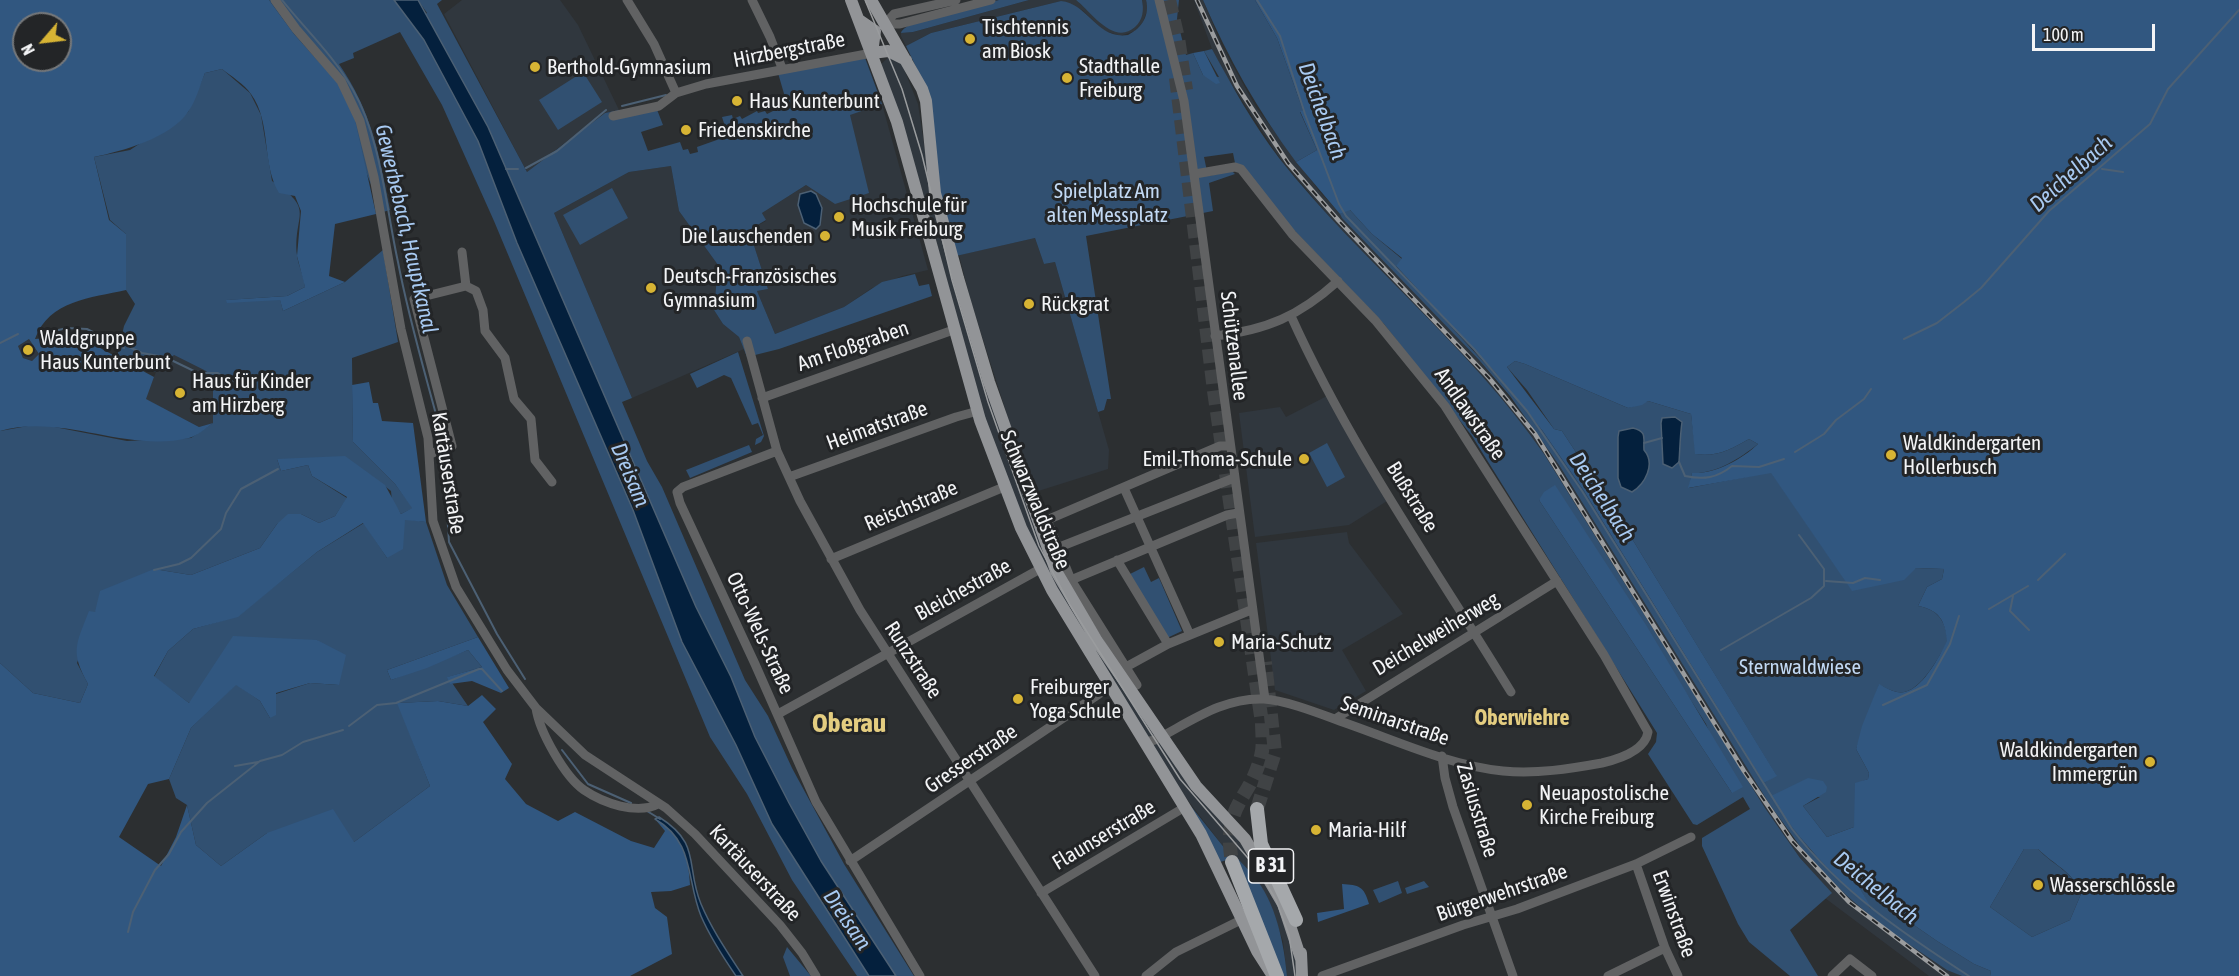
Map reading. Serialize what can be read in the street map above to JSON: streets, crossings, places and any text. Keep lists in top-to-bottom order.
{
  "streets": {
    "highway": ["B 31"],
    "main road": ["Schwarzwaldstraße"],
    "street": [
      "Hirzbergstraße",
      "Am Floßgraben",
      "Schützenallee",
      "Andlawstraße",
      "Heimatstraße",
      "Kartäuserstraße",
      "Bußstraße",
      "Reischstraße",
      "Bleichestraße",
      "Otto-Wels-Straße",
      "Deichelweiherweg",
      "Runzstraße",
      "Seminarstraße",
      "Gresserstraße",
      "Zasiusstraße",
      "Flaunserstraße",
      "Bürgerwehrstraße",
      "Erwinstraße"
    ]
  },
  "crossings": [
    ["Hirzbergstraße", "Schwarzwaldstraße"],
    ["Am Floßgraben", "Schwarzwaldstraße"],
    ["Am Floßgraben", "Runzstraße"],
    ["Schützenallee", "Andlawstraße"],
    ["Schützenallee", "Schwarzwaldstraße"],
    ["Schützenallee", "Seminarstraße"],
    ["Andlawstraße", "Deichelweiherweg"],
    ["Andlawstraße", "Seminarstraße"],
    ["Heimatstraße", "Schwarzwaldstraße"],
    ["Heimatstraße", "Runzstraße"],
    ["Bußstraße", "Deichelweiherweg"],
    ["Schwarzwaldstraße", "Reischstraße"],
    ["Schwarzwaldstraße", "Bleichestraße"],
    ["Schwarzwaldstraße", "Seminarstraße"],
    ["Schwarzwaldstraße", "Gresserstraße"],
    ["Schwarzwaldstraße", "Flaunserstraße"],
    ["Schwarzwaldstraße", "B 31"],
    ["Reischstraße", "Runzstraße"],
    ["Bleichestraße", "Otto-Wels-Straße"],
    ["Bleichestraße", "Runzstraße"],
    ["Otto-Wels-Straße", "Runzstraße"],
    ["Otto-Wels-Straße", "Gresserstraße"],
    ["Deichelweiherweg", "Seminarstraße"],
    ["Runzstraße", "Gresserstraße"],
    ["Runzstraße", "Flaunserstraße"],
    ["Seminarstraße", "Zasiusstraße"],
    ["Zasiusstraße", "Bürgerwehrstraße"],
    ["Bürgerwehrstraße", "Erwinstraße"]
  ],
  "districts": ["Oberwiehre", "Oberau"],
  "water": ["Deichelbach", "Gewerbebach, Hauptkanal", "Dreisam"],
  "parks": ["Spielplatz Am alten Messplatz", "Sternwaldwiese"],
  "places": [
    "Tischtennis am Biosk",
    "Berthold-Gymnasium",
    "Stadthalle Freiburg",
    "Haus Kunterbunt",
    "Friedenskirche",
    "Hochschule für Musik Freiburg",
    "Die Lauschenden",
    "Deutsch-Französisches Gymnasium",
    "Rückgrat",
    "Waldgruppe Haus Kunterbunt",
    "Haus für Kinder am Hirzberg",
    "Waldkindergarten Hollerbusch",
    "Emil-Thoma-Schule",
    "Maria-Schutz",
    "Freiburger Yoga Schule",
    "Waldkindergarten Immergrün",
    "Neuapostolische Kirche Freiburg",
    "Maria-Hilf",
    "Wasserschlössle"
  ],
  "scale_bar": "100 m",
  "north": "bottom left"
}
